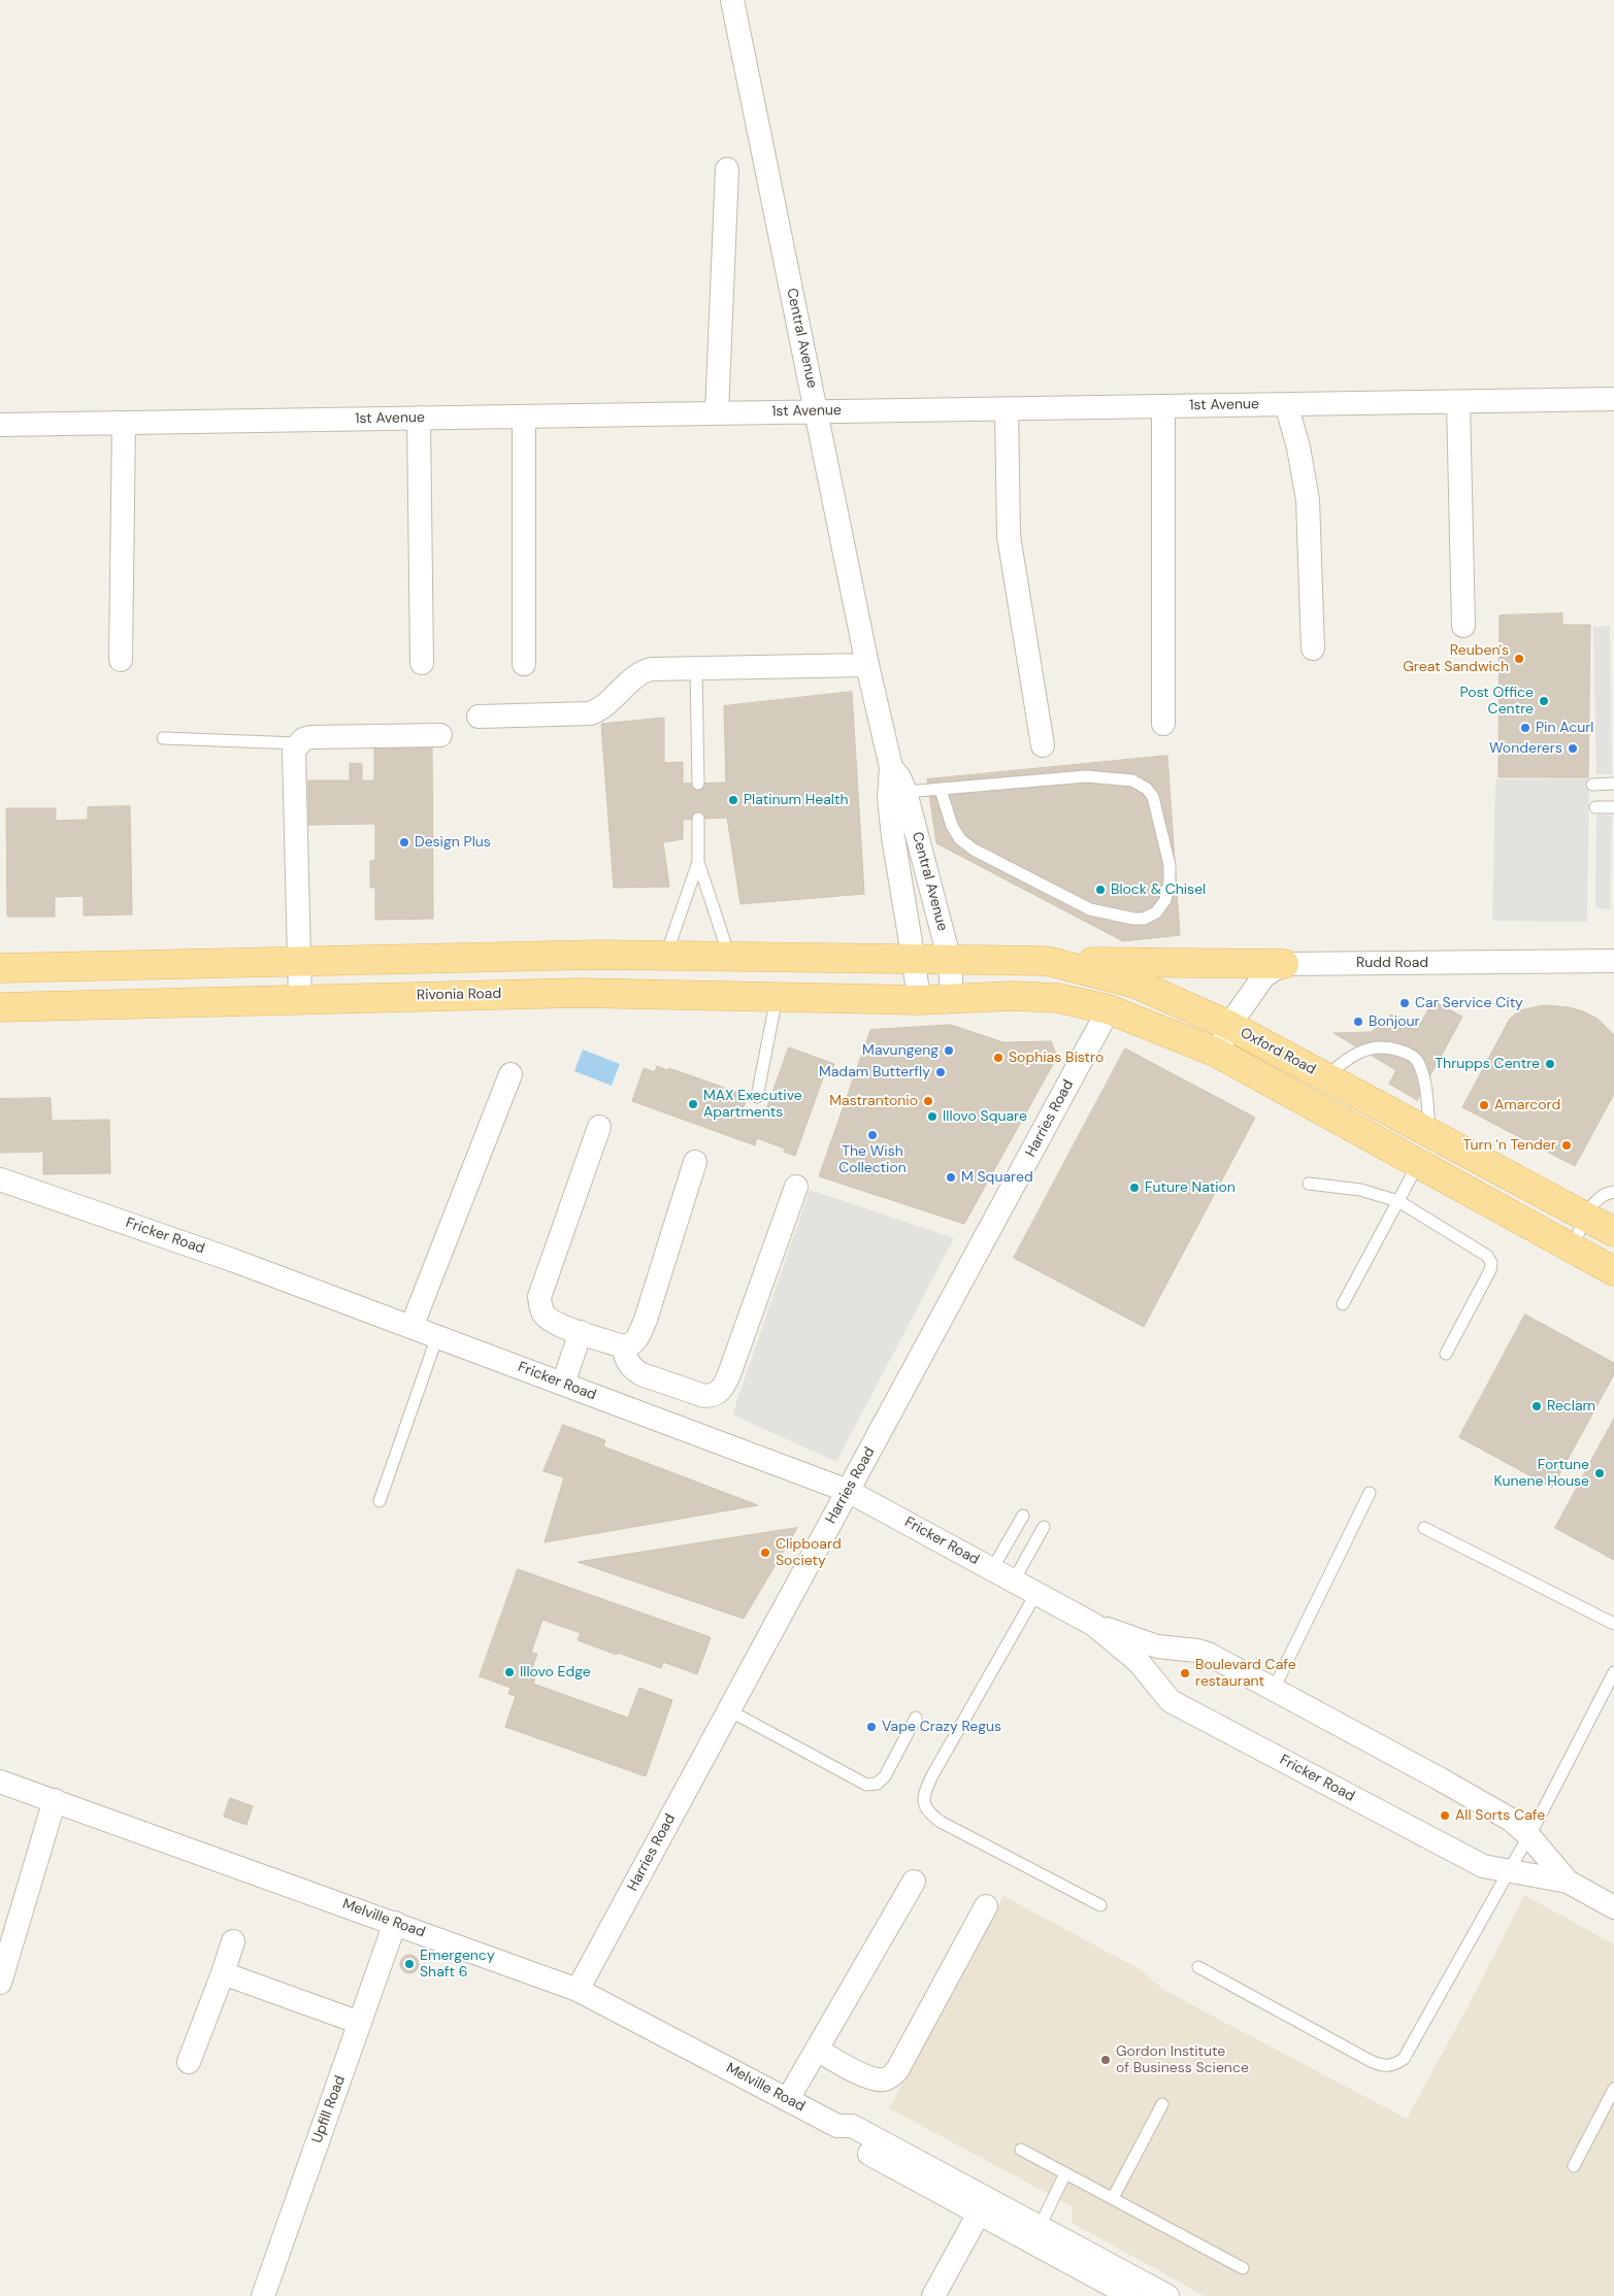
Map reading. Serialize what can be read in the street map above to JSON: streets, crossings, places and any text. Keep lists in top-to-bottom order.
{
  "streets": {
    "main road": ["Rivonia Road", "Oxford Road"],
    "street": [
      "Central Avenue",
      "1st Avenue",
      "Rudd Road",
      "Harries Road",
      "Fricker Road",
      "Melville Road",
      "Upfill Road"
    ]
  },
  "crossings": [
    ["Central Avenue", "1st Avenue"],
    ["Central Avenue", "Rivonia Road"],
    ["Central Avenue", "Oxford Road"],
    ["Rivonia Road", "Oxford Road"],
    ["Oxford Road", "Harries Road"],
    ["Harries Road", "Fricker Road"],
    ["Harries Road", "Melville Road"],
    ["Melville Road", "Upfill Road"]
  ],
  "places": [
    "Reuben's Great Sandwich",
    "Post Office Centre",
    "Pin Acurl",
    "Wonderers",
    "Platinum Health",
    "Design Plus",
    "Block & Chisel",
    "Car Service City",
    "Bonjour",
    "Mavungeng",
    "Sophias Bistro",
    "Thrupps Centre",
    "Madam Butterfly",
    "Mastrantonio",
    "MAX Executive Apartments",
    "Amarcord",
    "Illovo Square",
    "The Wish Collection",
    "Turn 'n Tender",
    "M Squared",
    "Future Nation",
    "Reclam",
    "Fortune Kunene House",
    "Clipboard Society",
    "Illovo Edge",
    "Boulevard Cafe restaurant",
    "Vape Crazy Regus",
    "All Sorts Cafe",
    "Emergency Shaft 6",
    "Gordon Institute of Business Science"
  ]
}
